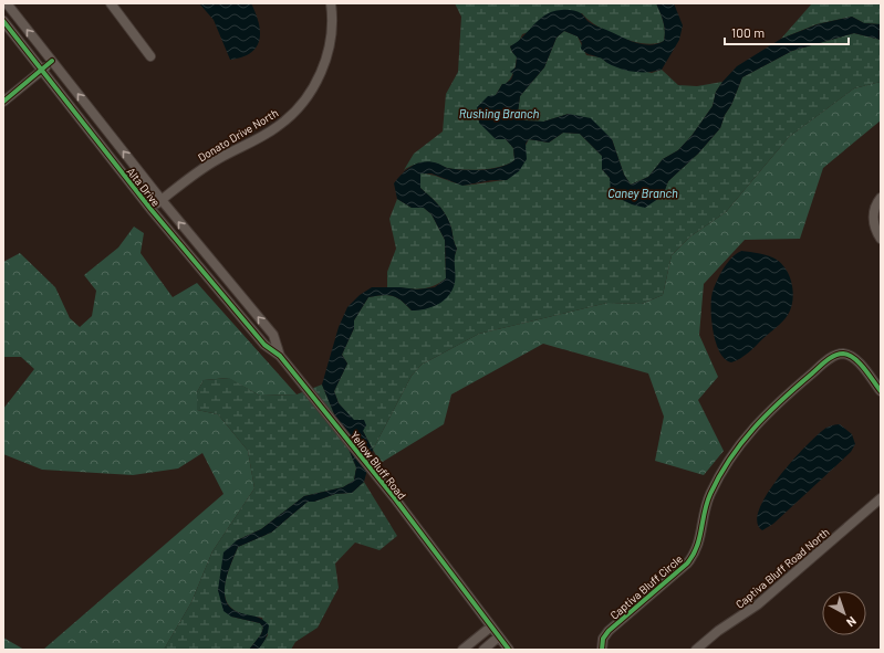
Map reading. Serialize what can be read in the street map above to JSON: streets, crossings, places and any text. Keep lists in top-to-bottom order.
{
  "streets": {
    "street": [
      "Donato Drive North",
      "Alta Drive",
      "Yellow Bluff Road",
      "Captiva Bluff Road North",
      "Captiva Bluff Circle"
    ]
  },
  "crossings": [
    ["Donato Drive North", "Alta Drive"],
    ["Alta Drive", "Yellow Bluff Road"]
  ],
  "water": ["Rushing Branch", "Caney Branch"],
  "scale_bar": "100 m",
  "north": "bottom right"
}
